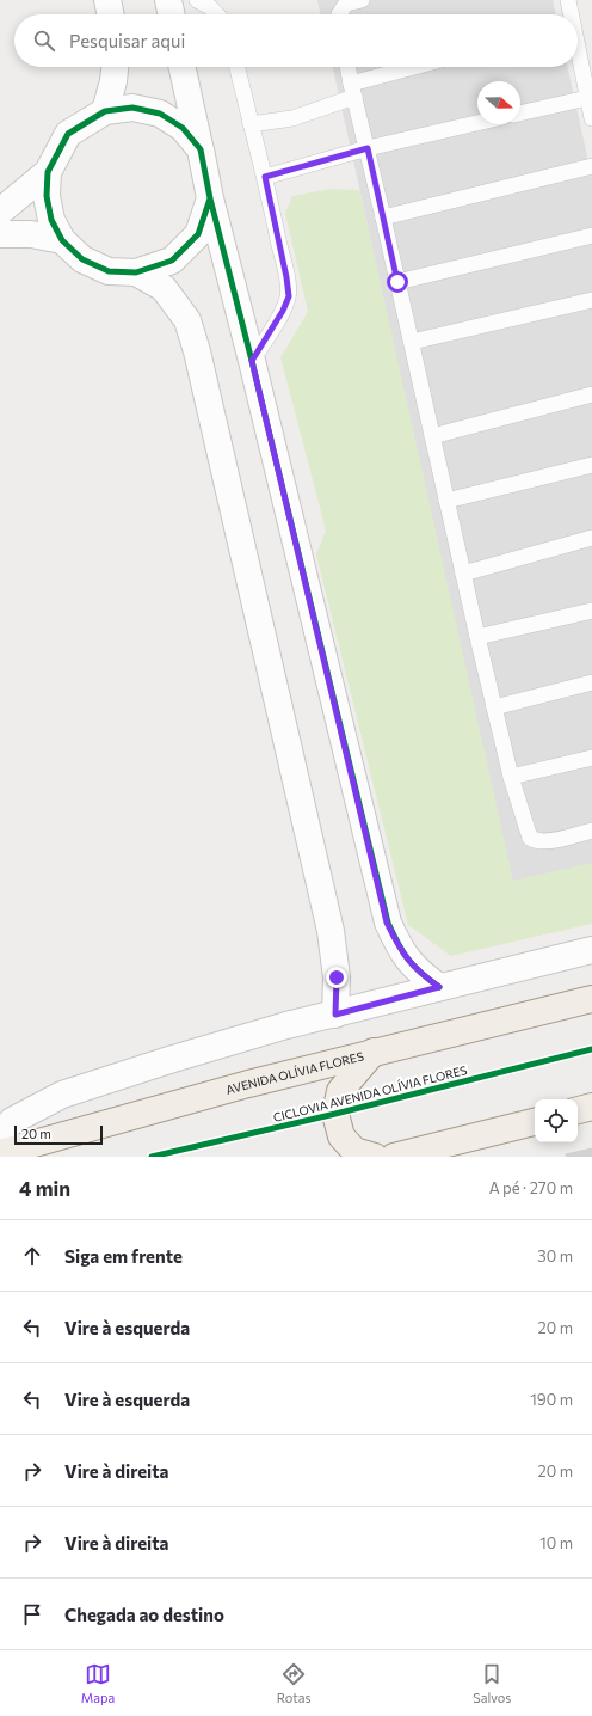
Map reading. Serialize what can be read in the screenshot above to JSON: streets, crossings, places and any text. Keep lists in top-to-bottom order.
{
  "streets": {
    "main road": ["AVENIDA OLÍVIA FLORES"],
    "cycle path": ["CICLOVIA AVENIDA OLÍVIA FLORES"]
  },
  "scale_bar": "20 m",
  "north": "right",
  "page": {
    "search": "Pesquisar aqui",
    "scale": "20 m",
    "heading": ["4 min", "A pé · 270 m"],
    "list": [
      ["Siga em frente", "30 m"],
      ["Vire à esquerda", "20 m"],
      ["Vire à esquerda", "190 m"],
      ["Vire à direita", "20 m"],
      ["Vire à direita", "10 m"],
      "Chegada ao destino"
    ],
    "nav": ["Mapa", "Rotas", "Salvos"]
  }
}
